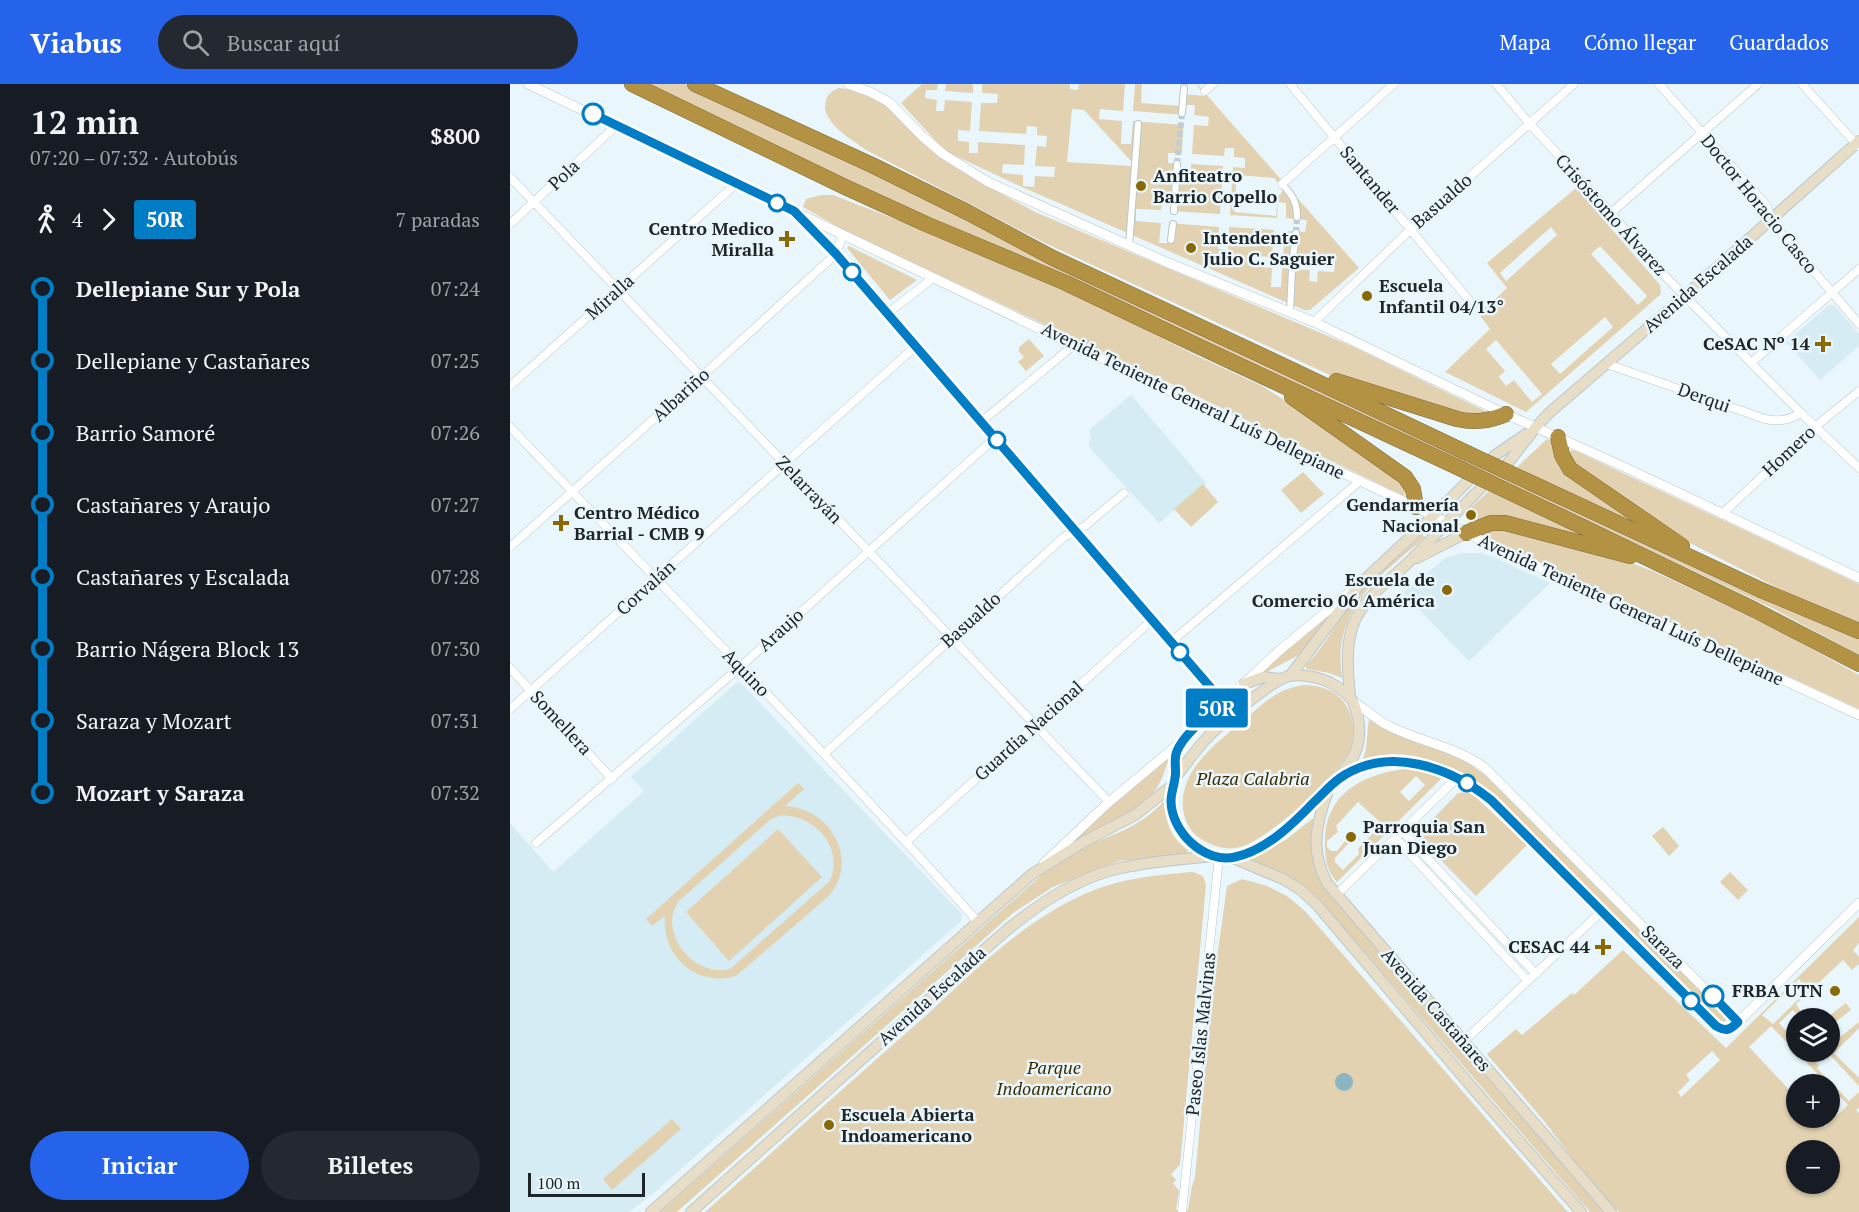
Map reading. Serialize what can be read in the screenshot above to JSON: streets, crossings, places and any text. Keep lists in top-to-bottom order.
{
  "streets": {
    "main road": ["Avenida Escalada", "Avenida Castañares"],
    "street": [
      "Pola",
      "Santander",
      "Basualdo",
      "Doctor Horacio Casco",
      "Crisóstomo Álvarez",
      "Miralla",
      "Albariño",
      "Derqui",
      "Avenida Teniente General Luís Dellepiane",
      "Homero",
      "Zelarrayán",
      "Corvalán",
      "Araujo",
      "Aquino",
      "Somellera",
      "Guardia Nacional",
      "Saraza",
      "Paseo Islas Malvinas"
    ]
  },
  "crossings": [
    ["Pola", "Avenida Teniente General Luís Dellepiane"],
    ["Pola", "Zelarrayán"],
    ["Santander", "Basualdo"],
    ["Basualdo", "Crisóstomo Álvarez"],
    ["Basualdo", "Zelarrayán"],
    ["Basualdo", "Aquino"],
    ["Doctor Horacio Casco", "Avenida Escalada"],
    ["Crisóstomo Álvarez", "Avenida Escalada"],
    ["Crisóstomo Álvarez", "Derqui"],
    ["Crisóstomo Álvarez", "Homero"],
    ["Avenida Escalada", "Derqui"],
    ["Avenida Escalada", "Avenida Teniente General Luís Dellepiane"],
    ["Avenida Escalada", "Zelarrayán"],
    ["Avenida Escalada", "Aquino"],
    ["Avenida Escalada", "Saraza"],
    ["Avenida Escalada", "Avenida Castañares"],
    ["Avenida Escalada", "Paseo Islas Malvinas"],
    ["Miralla", "Avenida Teniente General Luís Dellepiane"],
    ["Miralla", "Zelarrayán"],
    ["Albariño", "Avenida Teniente General Luís Dellepiane"],
    ["Albariño", "Zelarrayán"],
    ["Albariño", "Aquino"],
    ["Zelarrayán", "Corvalán"],
    ["Zelarrayán", "Araujo"],
    ["Zelarrayán", "Guardia Nacional"],
    ["Corvalán", "Aquino"],
    ["Corvalán", "Somellera"],
    ["Araujo", "Aquino"],
    ["Araujo", "Somellera"],
    ["Aquino", "Guardia Nacional"],
    ["Saraza", "Avenida Castañares"],
    ["Saraza", "Paseo Islas Malvinas"],
    ["Avenida Castañares", "Paseo Islas Malvinas"]
  ],
  "parks": ["Plaza Calabria", "Parque Indoamericano"],
  "places": {
    "other": [
      "Anfiteatro Barrio Copello",
      "Intendente Julio C. Saguier",
      "Escuela Infantil 04/13°",
      "Gendarmería Nacional",
      "Escuela de Comercio 06 América",
      "Parroquia San Juan Diego",
      "FRBA UTN",
      "Escuela Abierta Indoamericano"
    ],
    "health": [
      "Centro Medico Miralla",
      "CeSAC Nº 14",
      "Centro Médico Barrial - CMB 9",
      "CESAC 44"
    ]
  },
  "lines": ["bus line 50R"],
  "scale_bar": "100 m",
  "page": {
    "header": "Viabus",
    "search": "Buscar aquí",
    "nav": ["Mapa", "Cómo llegar", "Guardados"],
    "heading": ["12 min", "07:20 – 07:32 · Autobús", "$800"],
    "on_map": "50R",
    "legs": ["4", "50R", "7 paradas"],
    "list": [
      {
        "name": "Dellepiane Sur y Pola",
        "value": "07:24"
      },
      {
        "name": "Dellepiane y Castañares",
        "value": "07:25"
      },
      {
        "name": "Barrio Samoré",
        "value": "07:26"
      },
      {
        "name": "Castañares y Araujo",
        "value": "07:27"
      },
      {
        "name": "Castañares y Escalada",
        "value": "07:28"
      },
      {
        "name": "Barrio Nágera Block 13",
        "value": "07:30"
      },
      {
        "name": "Saraza y Mozart",
        "value": "07:31"
      },
      {
        "name": "Mozart y Saraza",
        "value": "07:32"
      }
    ],
    "map_buttons": ["+", "−"],
    "buttons": ["Iniciar", "Billetes"],
    "scale": "100 m"
  }
}
